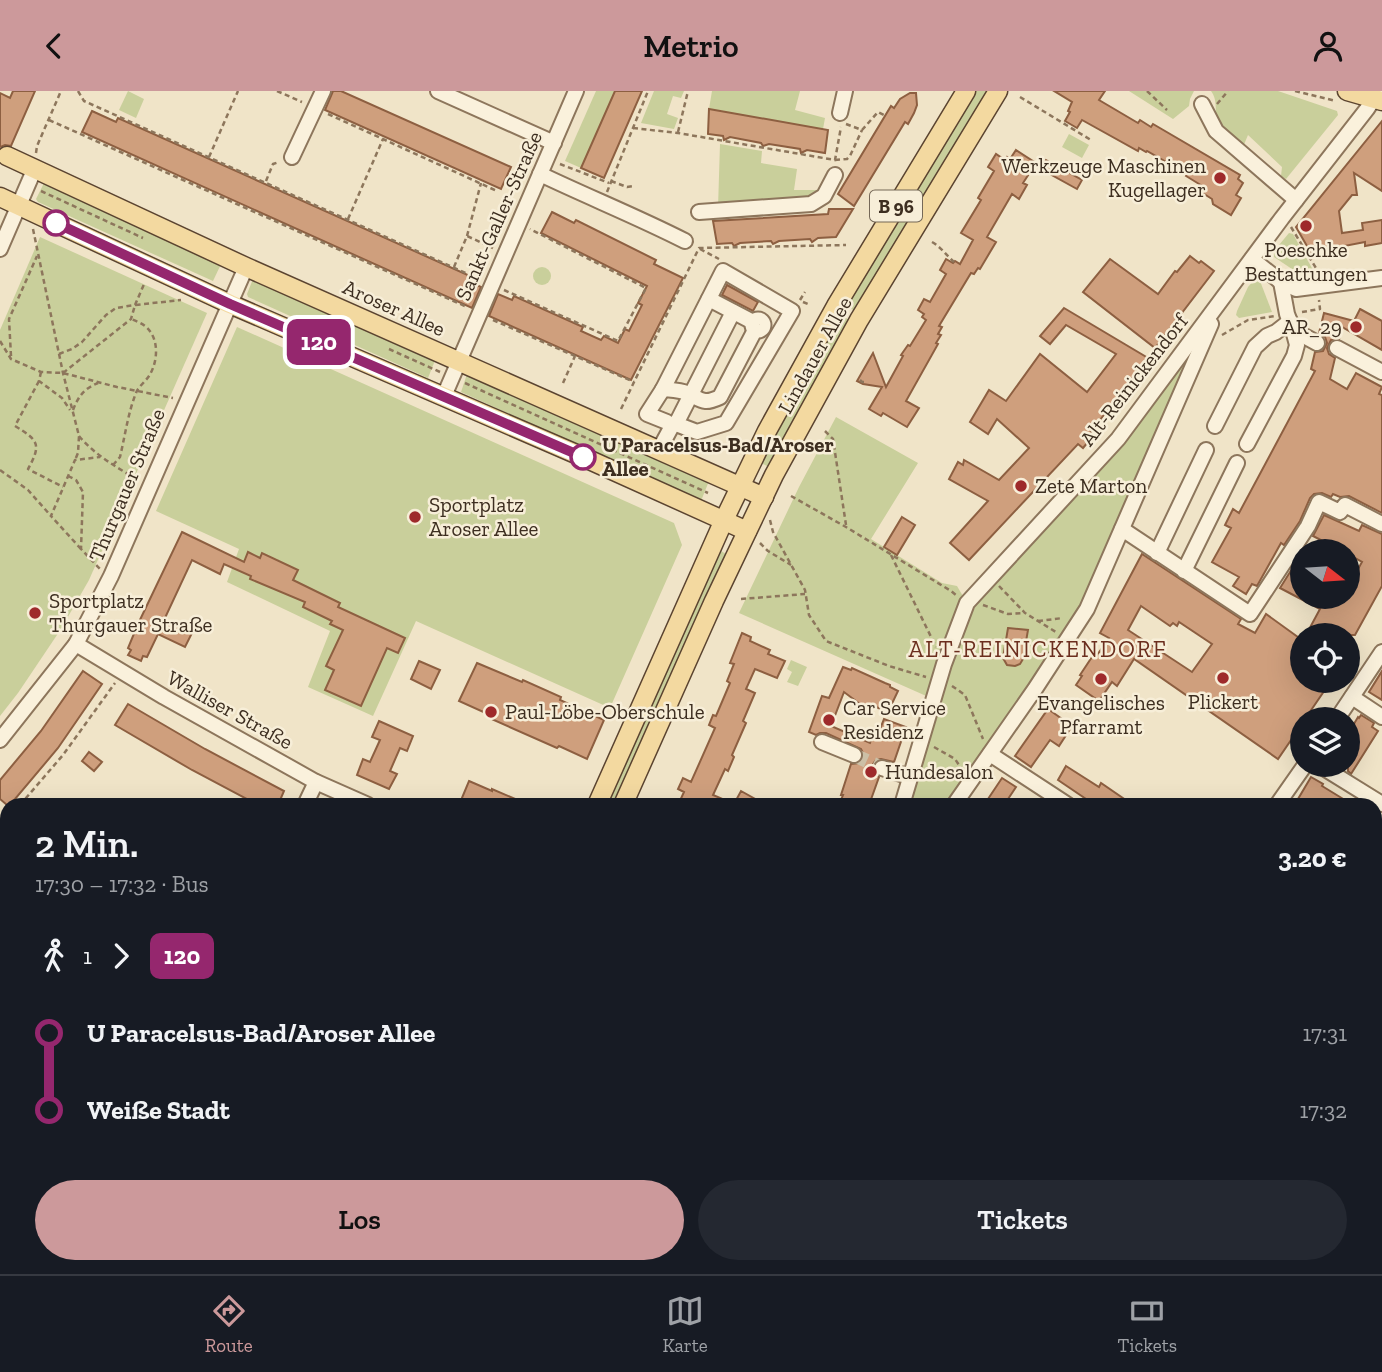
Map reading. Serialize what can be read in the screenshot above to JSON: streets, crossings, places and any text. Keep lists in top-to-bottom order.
{
  "streets": {
    "main road": ["B 96", "Aroser Allee", "Lindauer Allee"],
    "street": [
      "Sankt-Galler-Straße",
      "Alt-Reinickendorf",
      "Thurgauer Straße",
      "Walliser Straße"
    ]
  },
  "crossings": [
    ["Sankt-Galler-Straße", "Aroser Allee"],
    ["Aroser Allee", "Lindauer Allee"],
    ["Aroser Allee", "Thurgauer Straße"],
    ["Thurgauer Straße", "Walliser Straße"]
  ],
  "districts": ["ALT-REINICKENDORF"],
  "places": [
    "Werkzeuge Maschinen Kugellager",
    "Poeschke Bestattungen",
    "AR_29",
    "U Paracelsus-Bad/Aroser Allee",
    "Zete Marton",
    "Sportplatz Aroser Allee",
    "Sportplatz Thurgauer Straße",
    "Plickert",
    "Evangelisches Pfarramt",
    "Paul-Löbe-Oberschule",
    "Car Service Residenz",
    "Hundesalon"
  ],
  "lines": ["bus line 120"],
  "north": "right",
  "page": {
    "header": "Metrio",
    "on_map": "120",
    "heading": ["2 Min.", "17:30 – 17:32 · Bus", "3.20 €"],
    "legs": ["1", "120"],
    "list": [
      {
        "name": "U Paracelsus-Bad/Aroser Allee",
        "value": "17:31"
      },
      {
        "name": "Weiße Stadt",
        "value": "17:32"
      }
    ],
    "buttons": ["Los", "Tickets"],
    "tabs": ["Route", "Karte", "Tickets"]
  }
}
